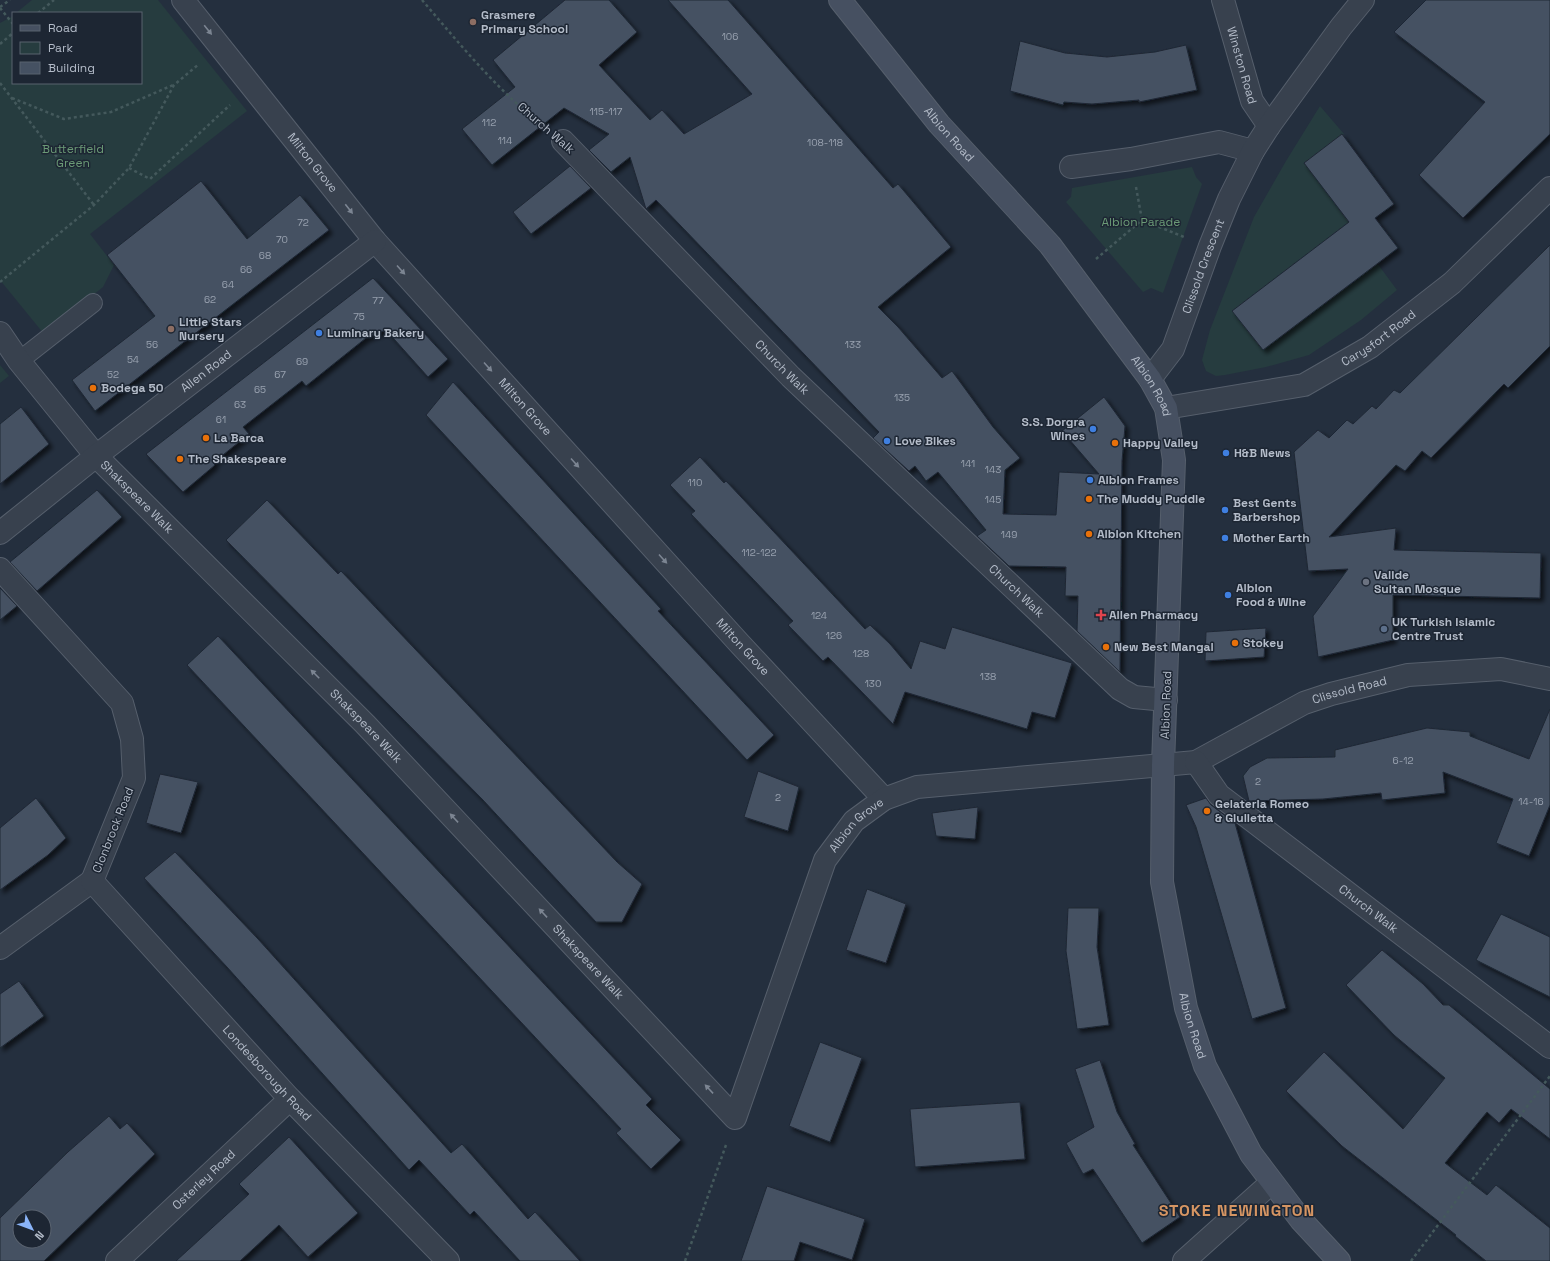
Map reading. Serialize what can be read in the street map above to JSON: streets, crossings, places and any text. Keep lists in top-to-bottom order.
{
  "streets": {
    "main road": ["Albion Road"],
    "street": [
      "Winston Road",
      "Church Walk",
      "Milton Grove",
      "Clissold Crescent",
      "Carysfort Road",
      "Allen Road",
      "Shakspeare Walk",
      "Clissold Road",
      "Albion Grove",
      "Clonbrock Road",
      "Londesborough Road",
      "Osterley Road"
    ]
  },
  "crossings": [
    ["Winston Road", "Clissold Crescent"],
    ["Church Walk", "Albion Road"],
    ["Church Walk", "Clissold Road"],
    ["Albion Road", "Clissold Crescent"],
    ["Albion Road", "Carysfort Road"],
    ["Albion Road", "Clissold Road"],
    ["Albion Road", "Albion Grove"],
    ["Milton Grove", "Allen Road"],
    ["Milton Grove", "Albion Grove"],
    ["Allen Road", "Shakspeare Walk"],
    ["Shakspeare Walk", "Albion Grove"],
    ["Clissold Road", "Albion Grove"],
    ["Clonbrock Road", "Londesborough Road"],
    ["Londesborough Road", "Osterley Road"]
  ],
  "one_way": ["Milton Grove", "Shakspeare Walk"],
  "districts": ["STOKE NEWINGTON"],
  "parks": ["Butterfield Green", "Albion Parade"],
  "places": {
    "other": [
      "Grasmere Primary School",
      "Little Stars Nursery",
      "Luminary Bakery",
      "Bodega 50",
      "S.S. Dorgra Wines",
      "La Barca",
      "Love Bikes",
      "Happy Valley",
      "H&B News",
      "The Shakespeare",
      "Albion Frames",
      "The Muddy Puddle",
      "Best Gents Barbershop",
      "Albion Kitchen",
      "Mother Earth",
      "Valide Sultan Mosque",
      "Albion Food & Wine",
      "UK Turkish Islamic Centre Trust",
      "Stokey",
      "New Best Mangal",
      "Gelateria Romeo & Giulietta"
    ],
    "health": ["Allen Pharmacy"]
  },
  "house_numbers": [
    "106",
    "115-117",
    "112",
    "114",
    "108-118",
    "72",
    "70",
    "68",
    "66",
    "64",
    "62",
    "77",
    "75",
    "56",
    "133",
    "54",
    "69",
    "52",
    "67",
    "65",
    "135",
    "63",
    "61",
    "141",
    "143",
    "110",
    "145",
    "149",
    "112-122",
    "124",
    "126",
    "128",
    "138",
    "130",
    "6-12",
    "2",
    "2",
    "14-16"
  ],
  "legend": ["Road", "Park", "Building"],
  "north": "bottom right"
}
